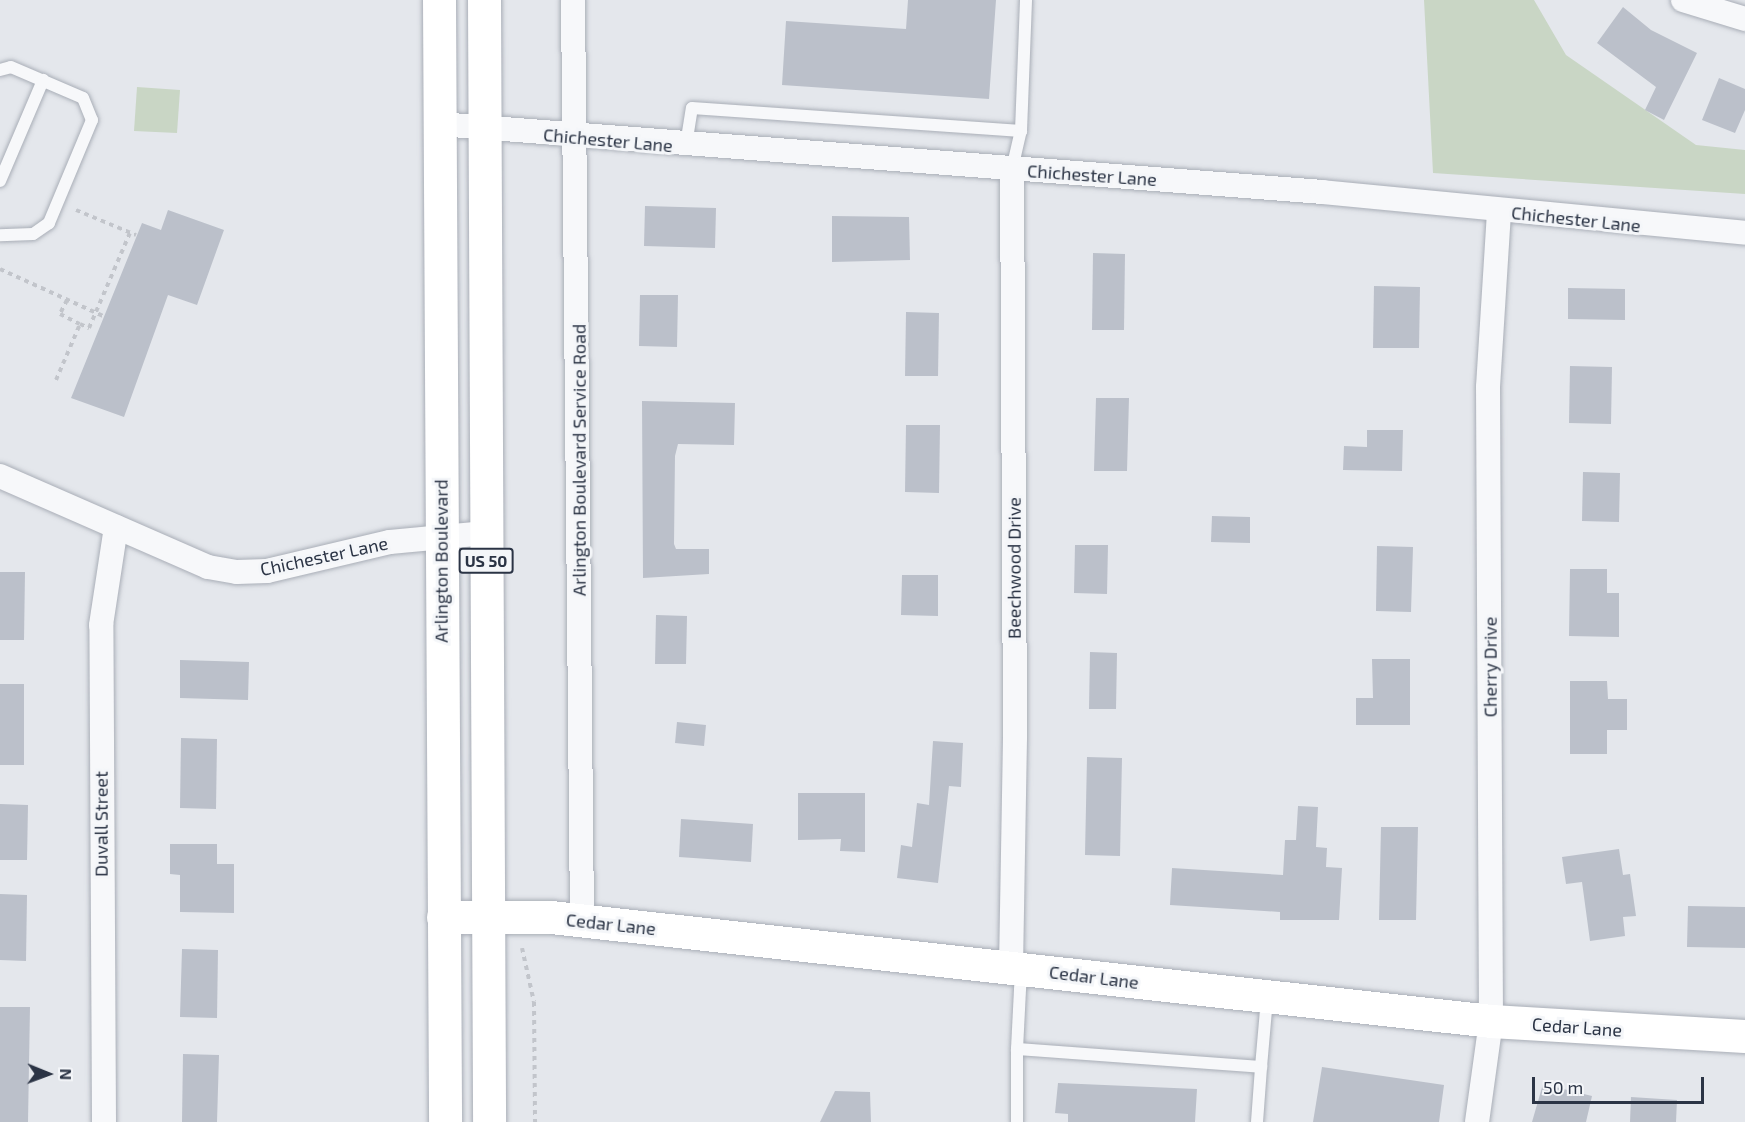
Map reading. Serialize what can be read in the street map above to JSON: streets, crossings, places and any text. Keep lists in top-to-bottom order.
{
  "streets": {
    "main road": ["Arlington Boulevard", "US 50", "Cedar Lane"],
    "street": [
      "Chichester Lane",
      "Arlington Boulevard Service Road",
      "Beechwood Drive",
      "Cherry Drive",
      "Duvall Street"
    ]
  },
  "crossings": [
    ["Chichester Lane", "Arlington Boulevard Service Road"],
    ["Chichester Lane", "Arlington Boulevard"],
    ["Chichester Lane", "US 50"],
    ["Chichester Lane", "Beechwood Drive"],
    ["Chichester Lane", "Cherry Drive"],
    ["Chichester Lane", "Duvall Street"],
    ["Arlington Boulevard Service Road", "Cedar Lane"],
    ["Arlington Boulevard", "Cedar Lane"],
    ["US 50", "Cedar Lane"],
    ["Beechwood Drive", "Cedar Lane"],
    ["Cherry Drive", "Cedar Lane"]
  ],
  "scale_bar": "50 m",
  "north": "right"
}
